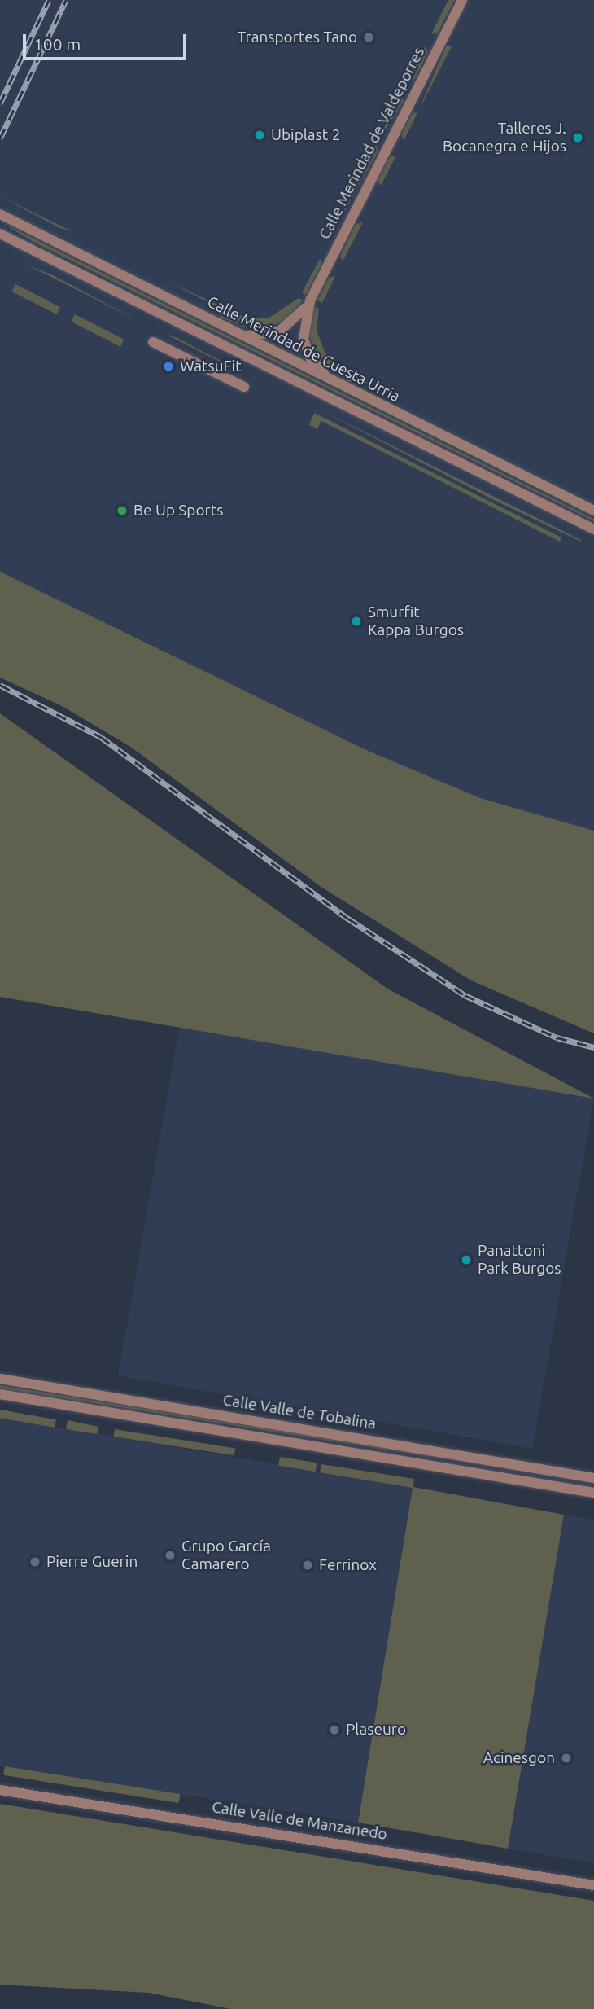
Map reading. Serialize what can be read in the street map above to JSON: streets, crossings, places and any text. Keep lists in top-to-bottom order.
{
  "streets": {
    "street": [
      "Calle Merindad de Valdeporres",
      "Calle Merindad de Cuesta Urria",
      "Calle Valle de Tobalina",
      "Calle Valle de Manzanedo"
    ]
  },
  "crossings": [
    ["Calle Merindad de Valdeporres", "Calle Merindad de Cuesta Urria"]
  ],
  "places": [
    "Transportes Tano",
    "Ubiplast 2",
    "Talleres J. Bocanegra e Hijos",
    "WatsuFit",
    "Be Up Sports",
    "Smurfit Kappa Burgos",
    "Panattoni Park Burgos",
    "Grupo García Camarero",
    "Pierre Guerin",
    "Ferrinox",
    "Plaseuro",
    "Acinesgon"
  ],
  "scale_bar": "100 m"
}
